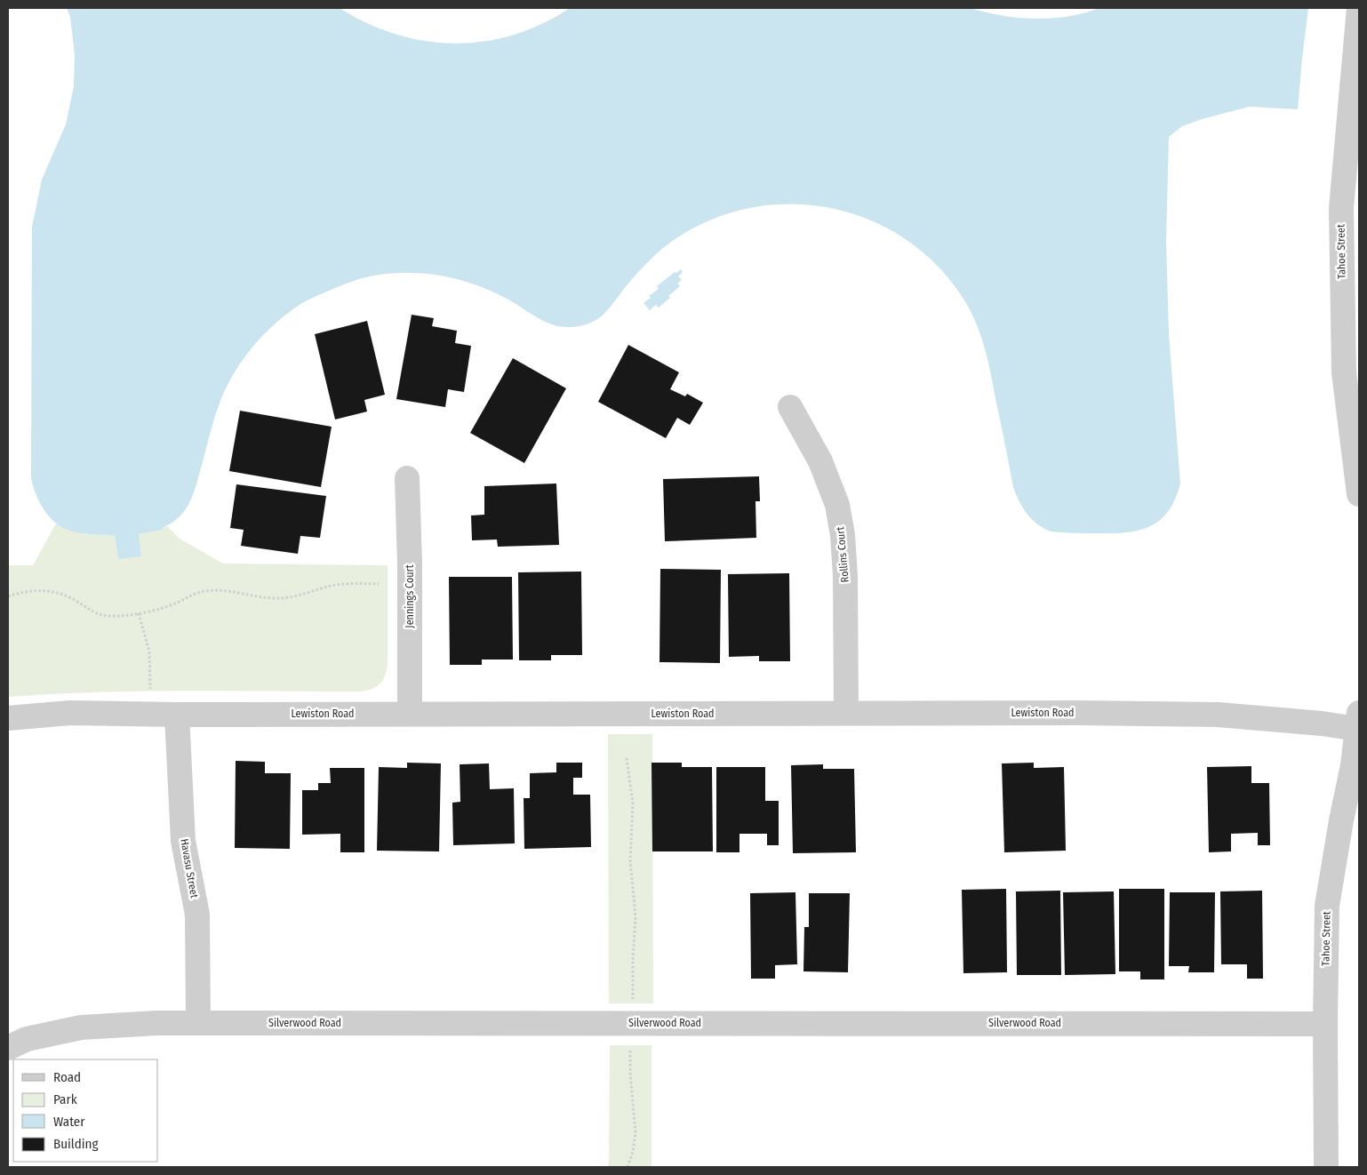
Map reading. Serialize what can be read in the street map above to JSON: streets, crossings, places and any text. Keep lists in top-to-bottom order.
{
  "streets": {
    "street": [
      "Tahoe Street",
      "Rollins Court",
      "Jennings Court",
      "Lewiston Road",
      "Havasu Street",
      "Silverwood Road"
    ]
  },
  "crossings": [
    ["Tahoe Street", "Lewiston Road"],
    ["Tahoe Street", "Silverwood Road"],
    ["Rollins Court", "Lewiston Road"],
    ["Jennings Court", "Lewiston Road"],
    ["Lewiston Road", "Havasu Street"],
    ["Havasu Street", "Silverwood Road"]
  ],
  "legend": [
    "Road",
    "Park",
    "Water",
    "Building"
  ]
}
